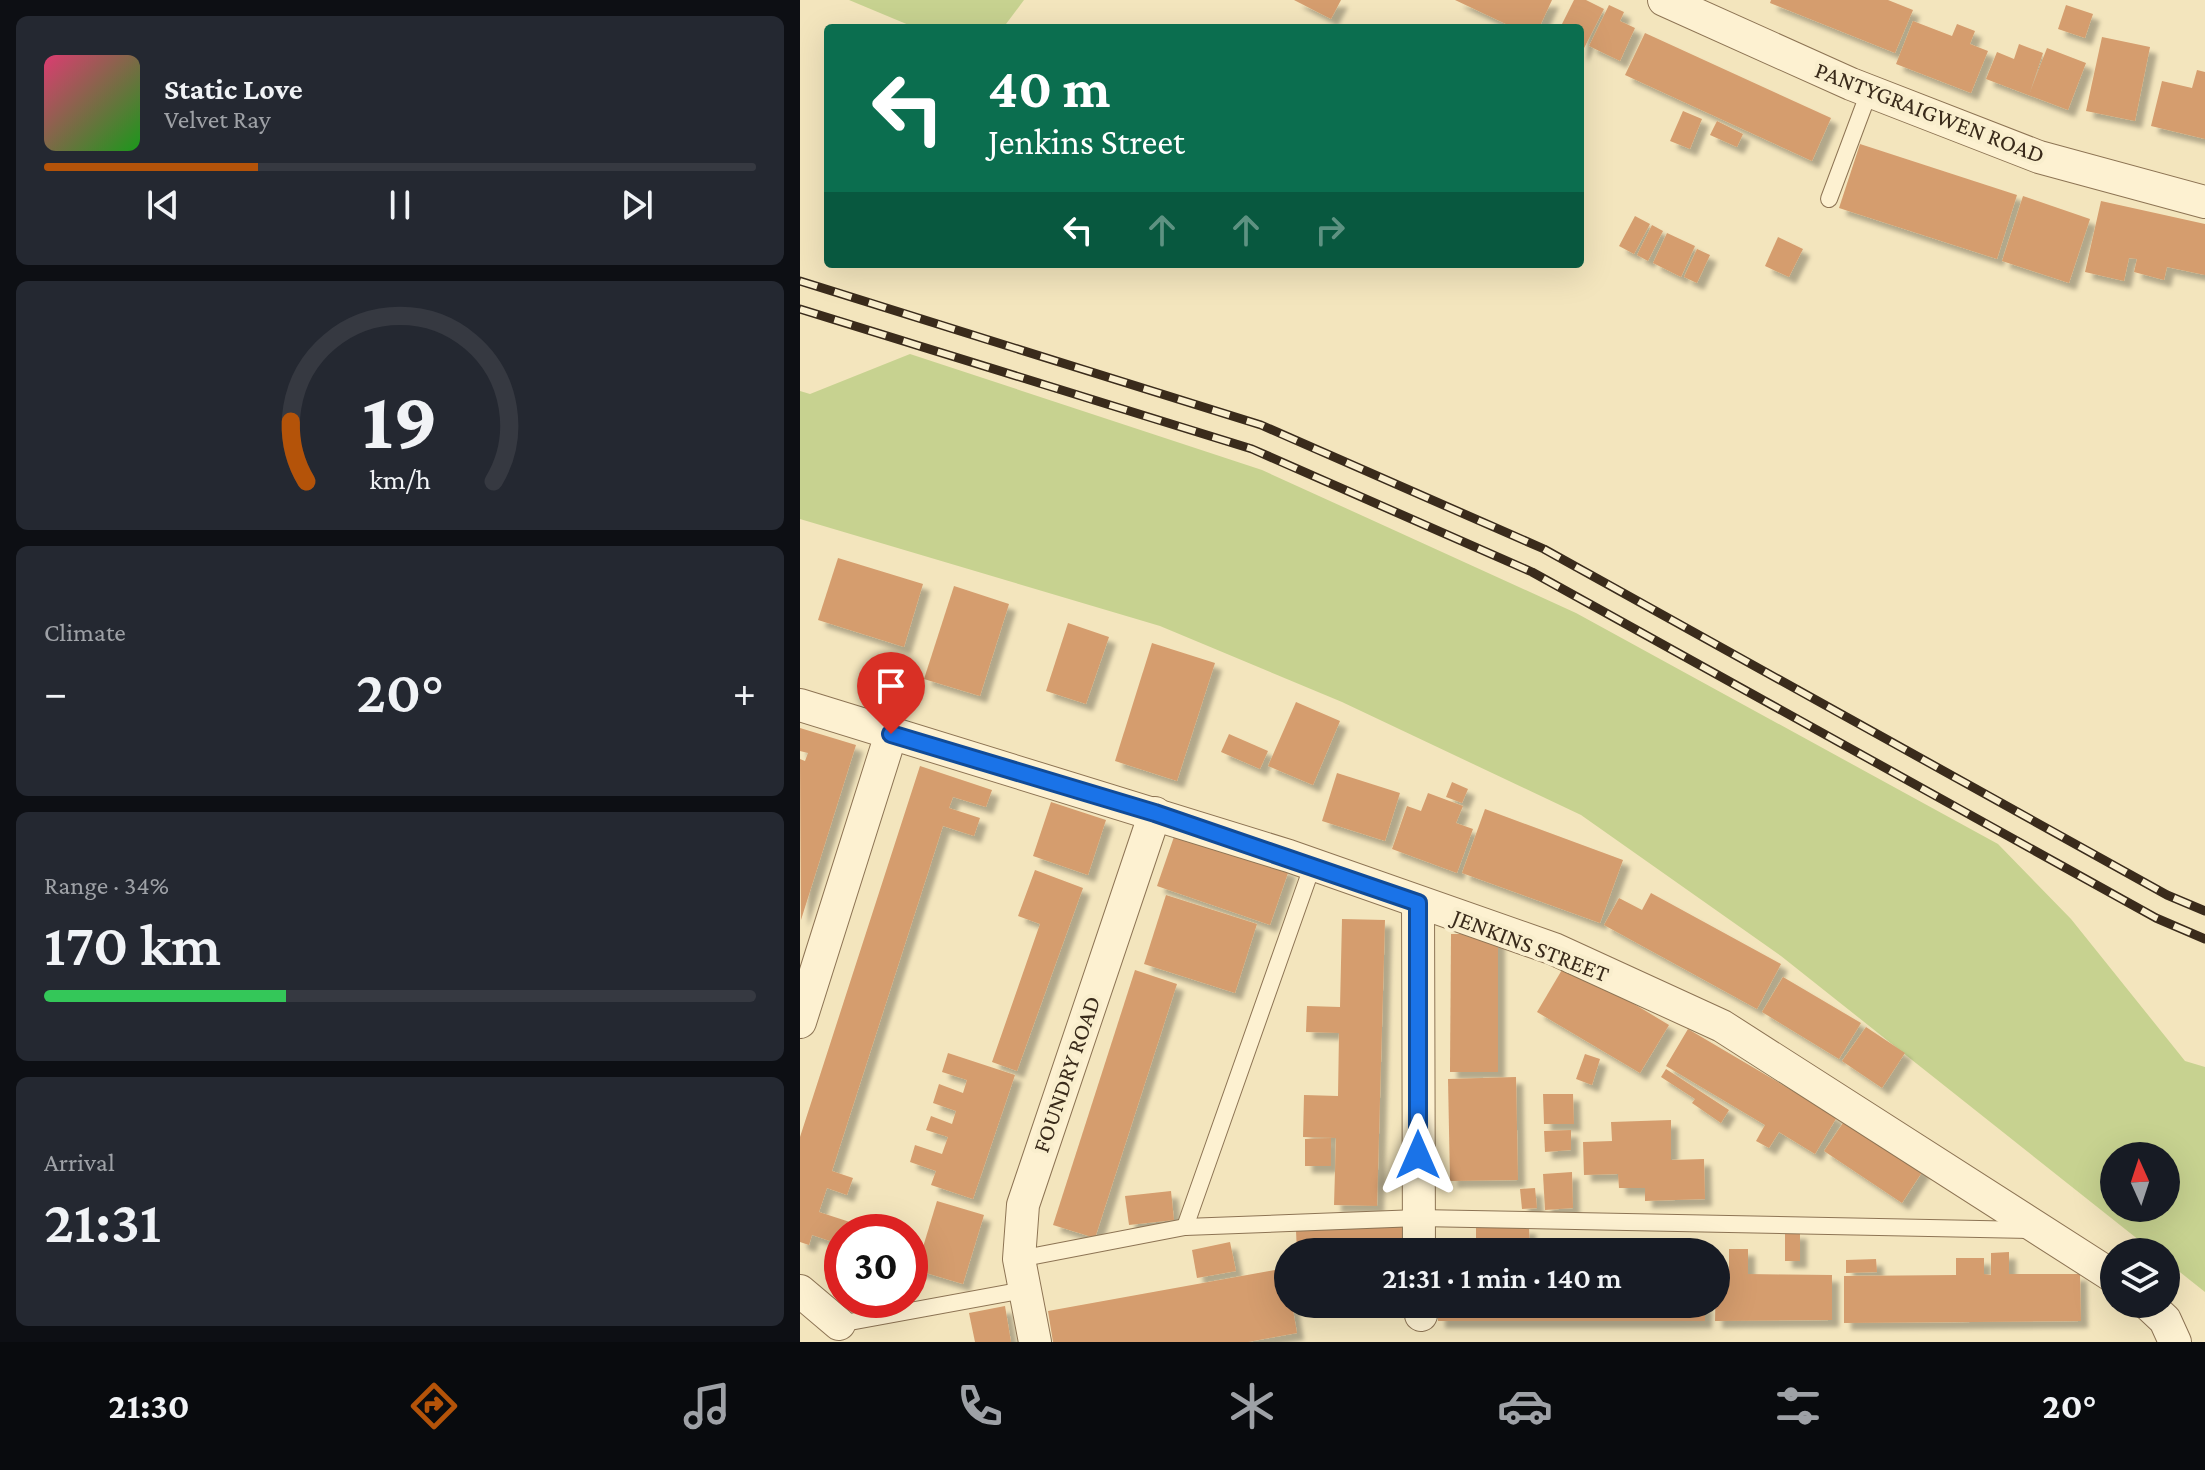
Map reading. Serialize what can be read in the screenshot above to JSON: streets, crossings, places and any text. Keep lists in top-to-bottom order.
{
  "streets": {
    "street": ["PANTYGRAIGWEN ROAD", "JENKINS STREET", "FOUNDRY ROAD"]
  },
  "crossings": [
    ["JENKINS STREET", "FOUNDRY ROAD"]
  ],
  "north": "top",
  "page": {
    "turn": ["40 m", "Jenkins Street"],
    "song": ["Static Love", "Velvet Ray"],
    "tile": [
      "Climate",
      ["Range · 34%", "170 km"],
      ["Arrival", "21:31"]
    ],
    "heat": ["−", "20°", "+"],
    "limit": "30",
    "trip": "21:31 · 1 min · 140 m",
    "tabs": ["21:30", "20°"],
    "gauge": ["19", "km/h"]
  }
}
